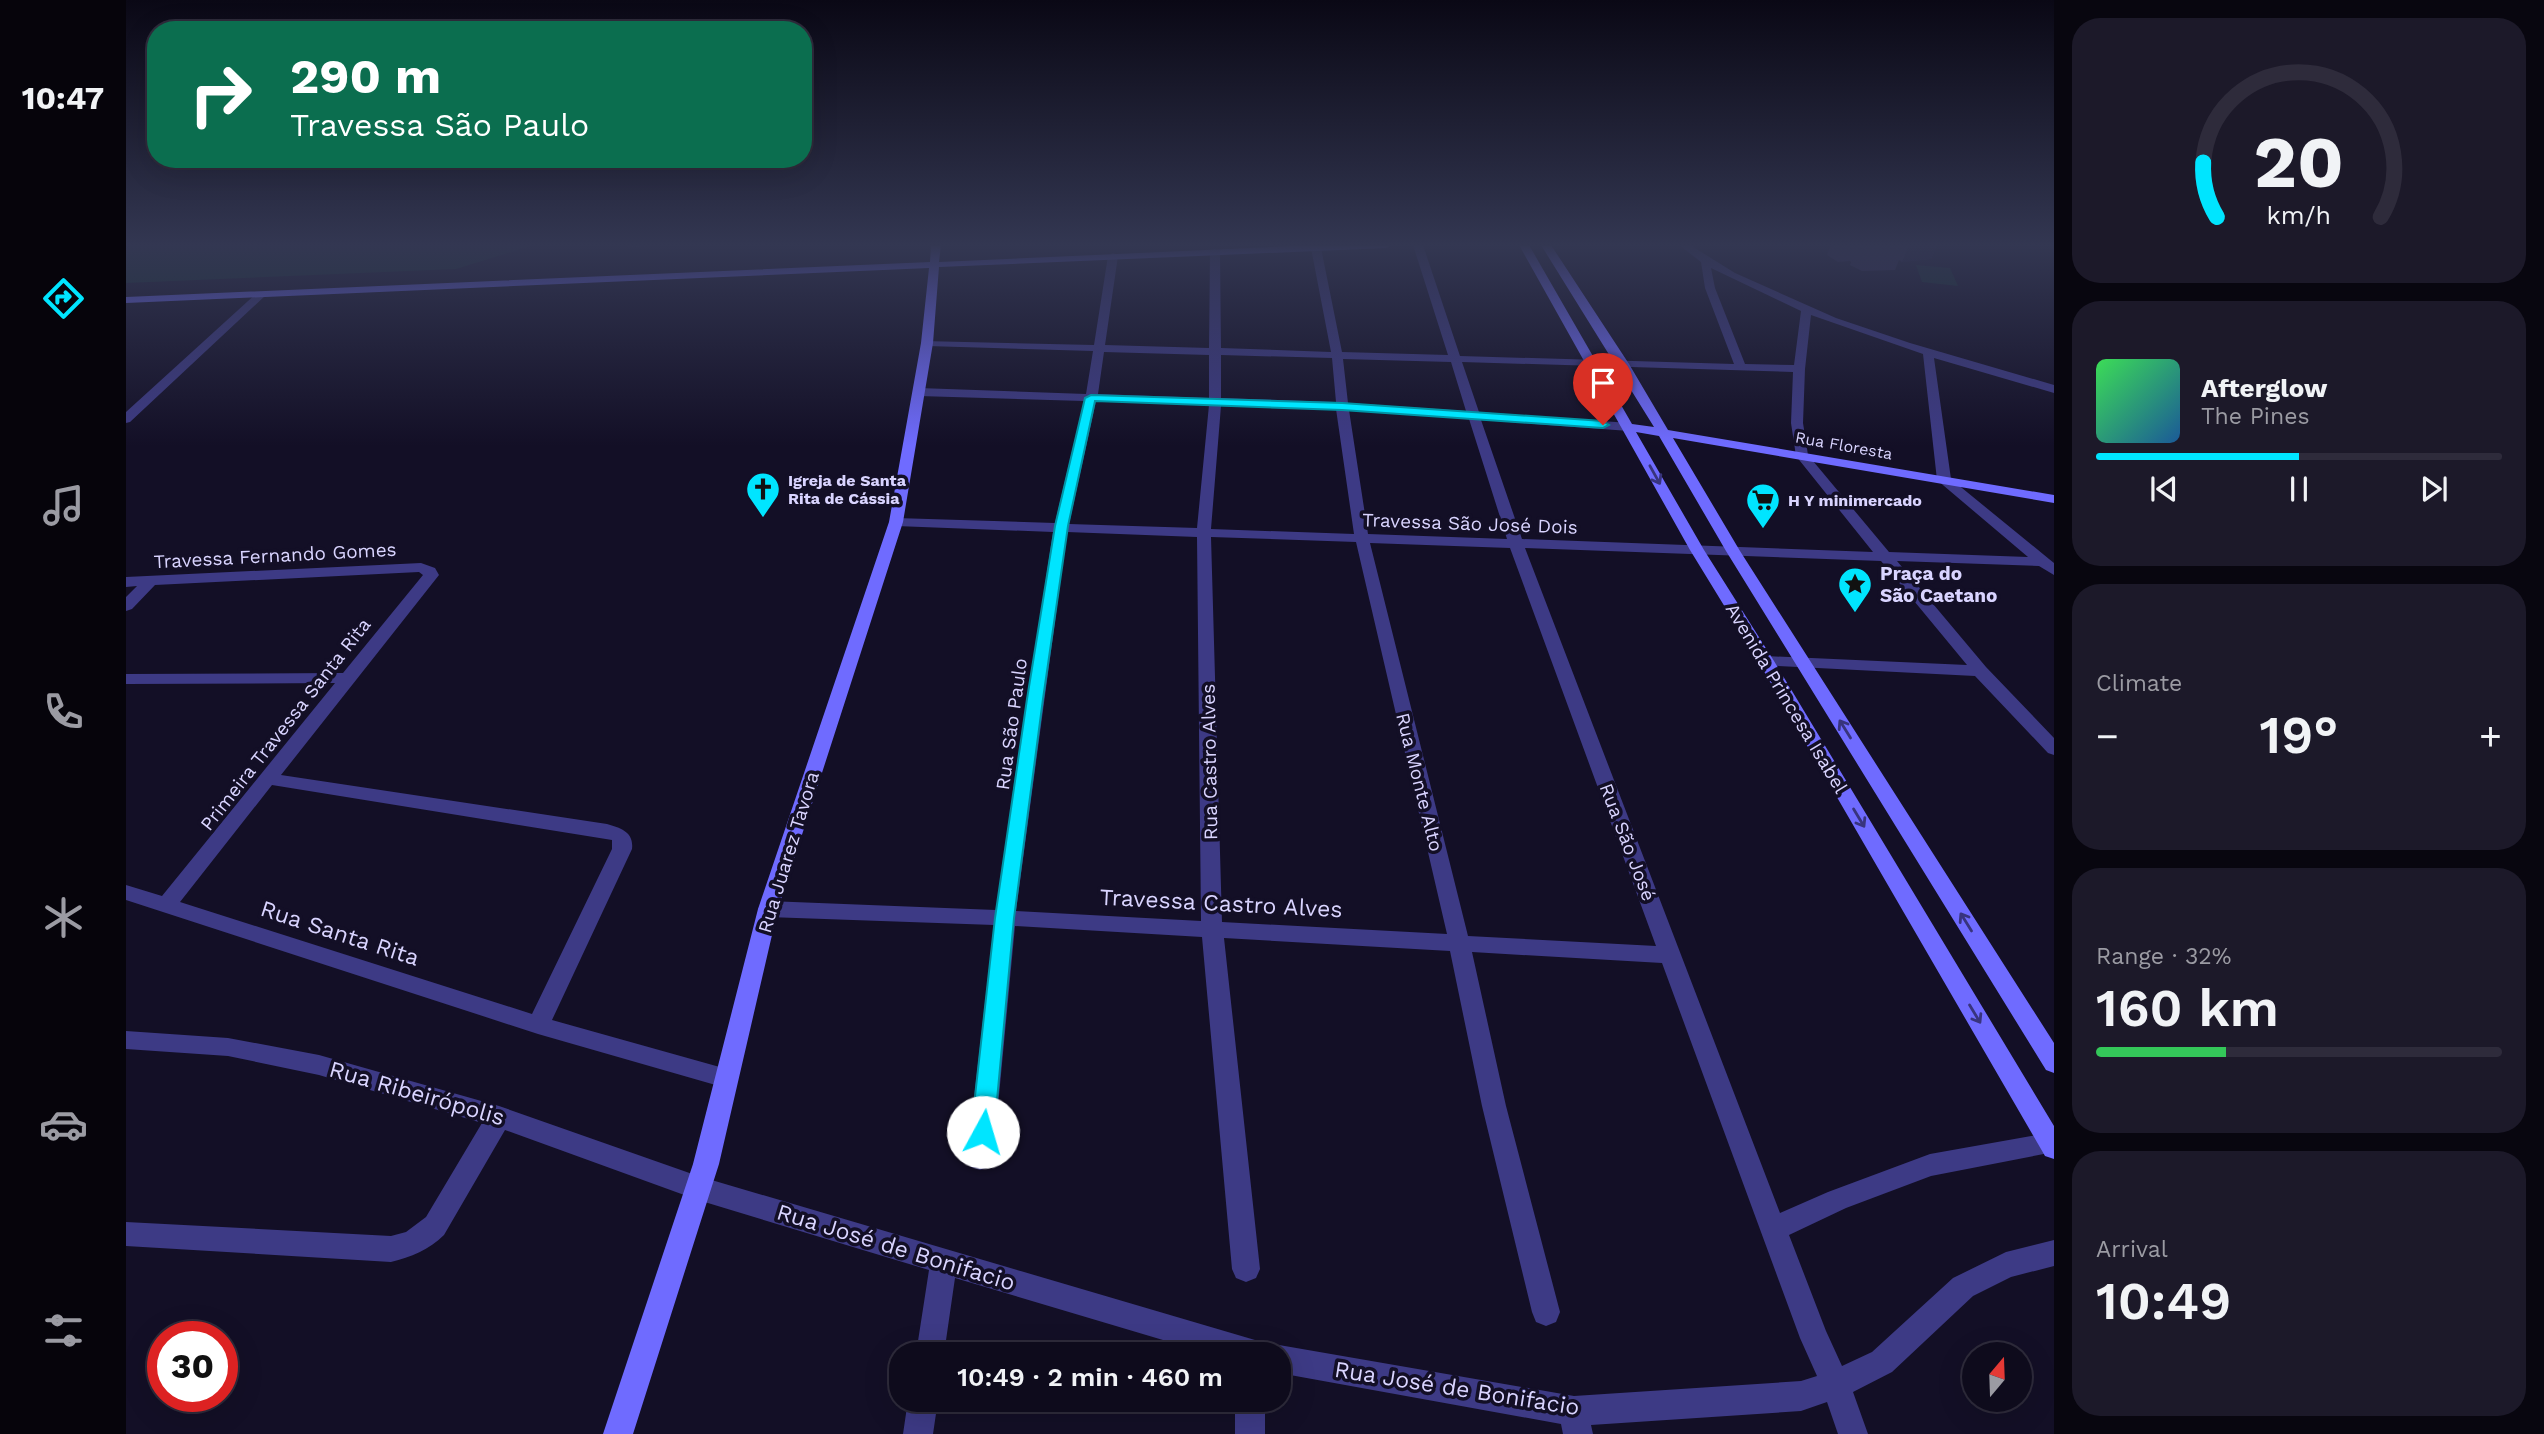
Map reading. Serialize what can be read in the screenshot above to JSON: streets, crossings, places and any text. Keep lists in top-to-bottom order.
{
  "streets": {
    "street": [
      "Rua Floresta",
      "Travessa São José Dois",
      "Travessa Fernando Gomes",
      "Avenida Princesa Isabel",
      "Primeira Travessa Santa Rita",
      "Rua São Paulo",
      "Rua Castro Alves",
      "Rua Monte Alto",
      "Rua São José",
      "Rua Juarez Tavora",
      "Travessa Castro Alves",
      "Rua Santa Rita",
      "Rua Ribeirópolis",
      "Rua José de Bonifacio"
    ]
  },
  "crossings": [
    ["Rua Floresta", "Avenida Princesa Isabel"],
    ["Travessa São José Dois", "Avenida Princesa Isabel"],
    ["Travessa São José Dois", "Rua São Paulo"],
    ["Travessa São José Dois", "Rua Castro Alves"],
    ["Travessa São José Dois", "Rua Monte Alto"],
    ["Travessa São José Dois", "Rua São José"],
    ["Travessa São José Dois", "Rua Juarez Tavora"],
    ["Travessa Fernando Gomes", "Primeira Travessa Santa Rita"],
    ["Primeira Travessa Santa Rita", "Rua Santa Rita"],
    ["Rua São Paulo", "Travessa Castro Alves"],
    ["Rua Castro Alves", "Travessa Castro Alves"],
    ["Rua Monte Alto", "Travessa Castro Alves"],
    ["Rua São José", "Travessa Castro Alves"],
    ["Rua São José", "Rua José de Bonifacio"],
    ["Rua Juarez Tavora", "Travessa Castro Alves"],
    ["Rua Juarez Tavora", "Rua Santa Rita"],
    ["Rua Juarez Tavora", "Rua Ribeirópolis"],
    ["Rua Juarez Tavora", "Rua José de Bonifacio"],
    ["Rua Ribeirópolis", "Rua José de Bonifacio"]
  ],
  "places": {
    "church": ["Igreja de Santa Rita de Cássia"],
    "supermarket": ["H Y minimercado"],
    "place": ["Praça do São Caetano"]
  },
  "north": "top",
  "page": {
    "tabs": "10:47",
    "turn": ["290 m", "Travessa São Paulo"],
    "song": ["Afterglow", "The Pines"],
    "tile": [
      "Climate",
      ["Range · 32%", "160 km"],
      ["Arrival", "10:49"]
    ],
    "heat": ["−", "19°", "+"],
    "limit": "30",
    "trip": "10:49 · 2 min · 460 m",
    "gauge": ["20", "km/h"]
  }
}
